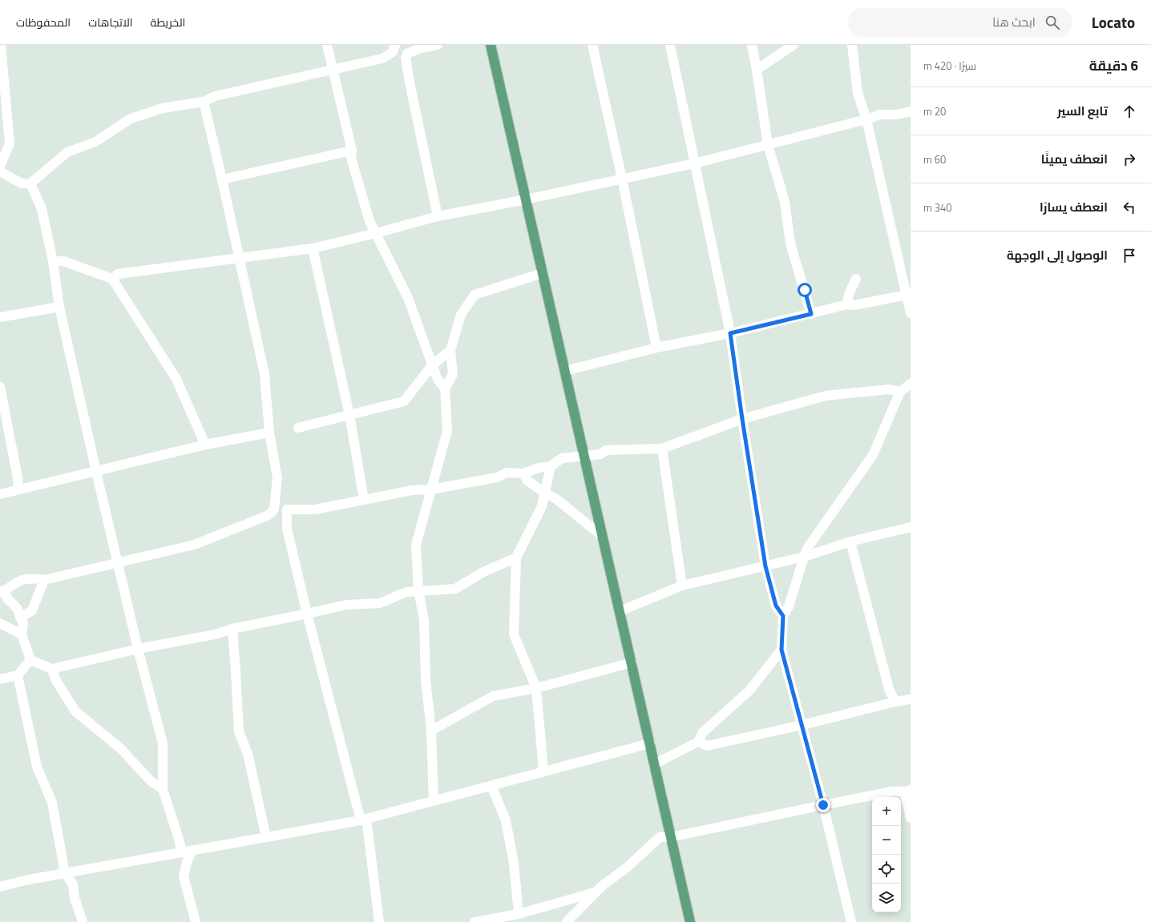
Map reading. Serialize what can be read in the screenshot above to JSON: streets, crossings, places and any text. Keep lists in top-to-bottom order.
{
  "page": {
    "header": "Locato",
    "search": "ابحث هنا",
    "nav": ["الخريطة", "الاتجاهات", "المحفوظات"],
    "heading": ["6 دقيقة", "سيرًا · 420 m"],
    "list": [
      ["تابع السير", "20 m"],
      ["انعطف يمينًا", "60 m"],
      ["انعطف يسارًا", "340 m"],
      "الوصول إلى الوجهة"
    ],
    "map_buttons": ["+", "−"]
  }
}
